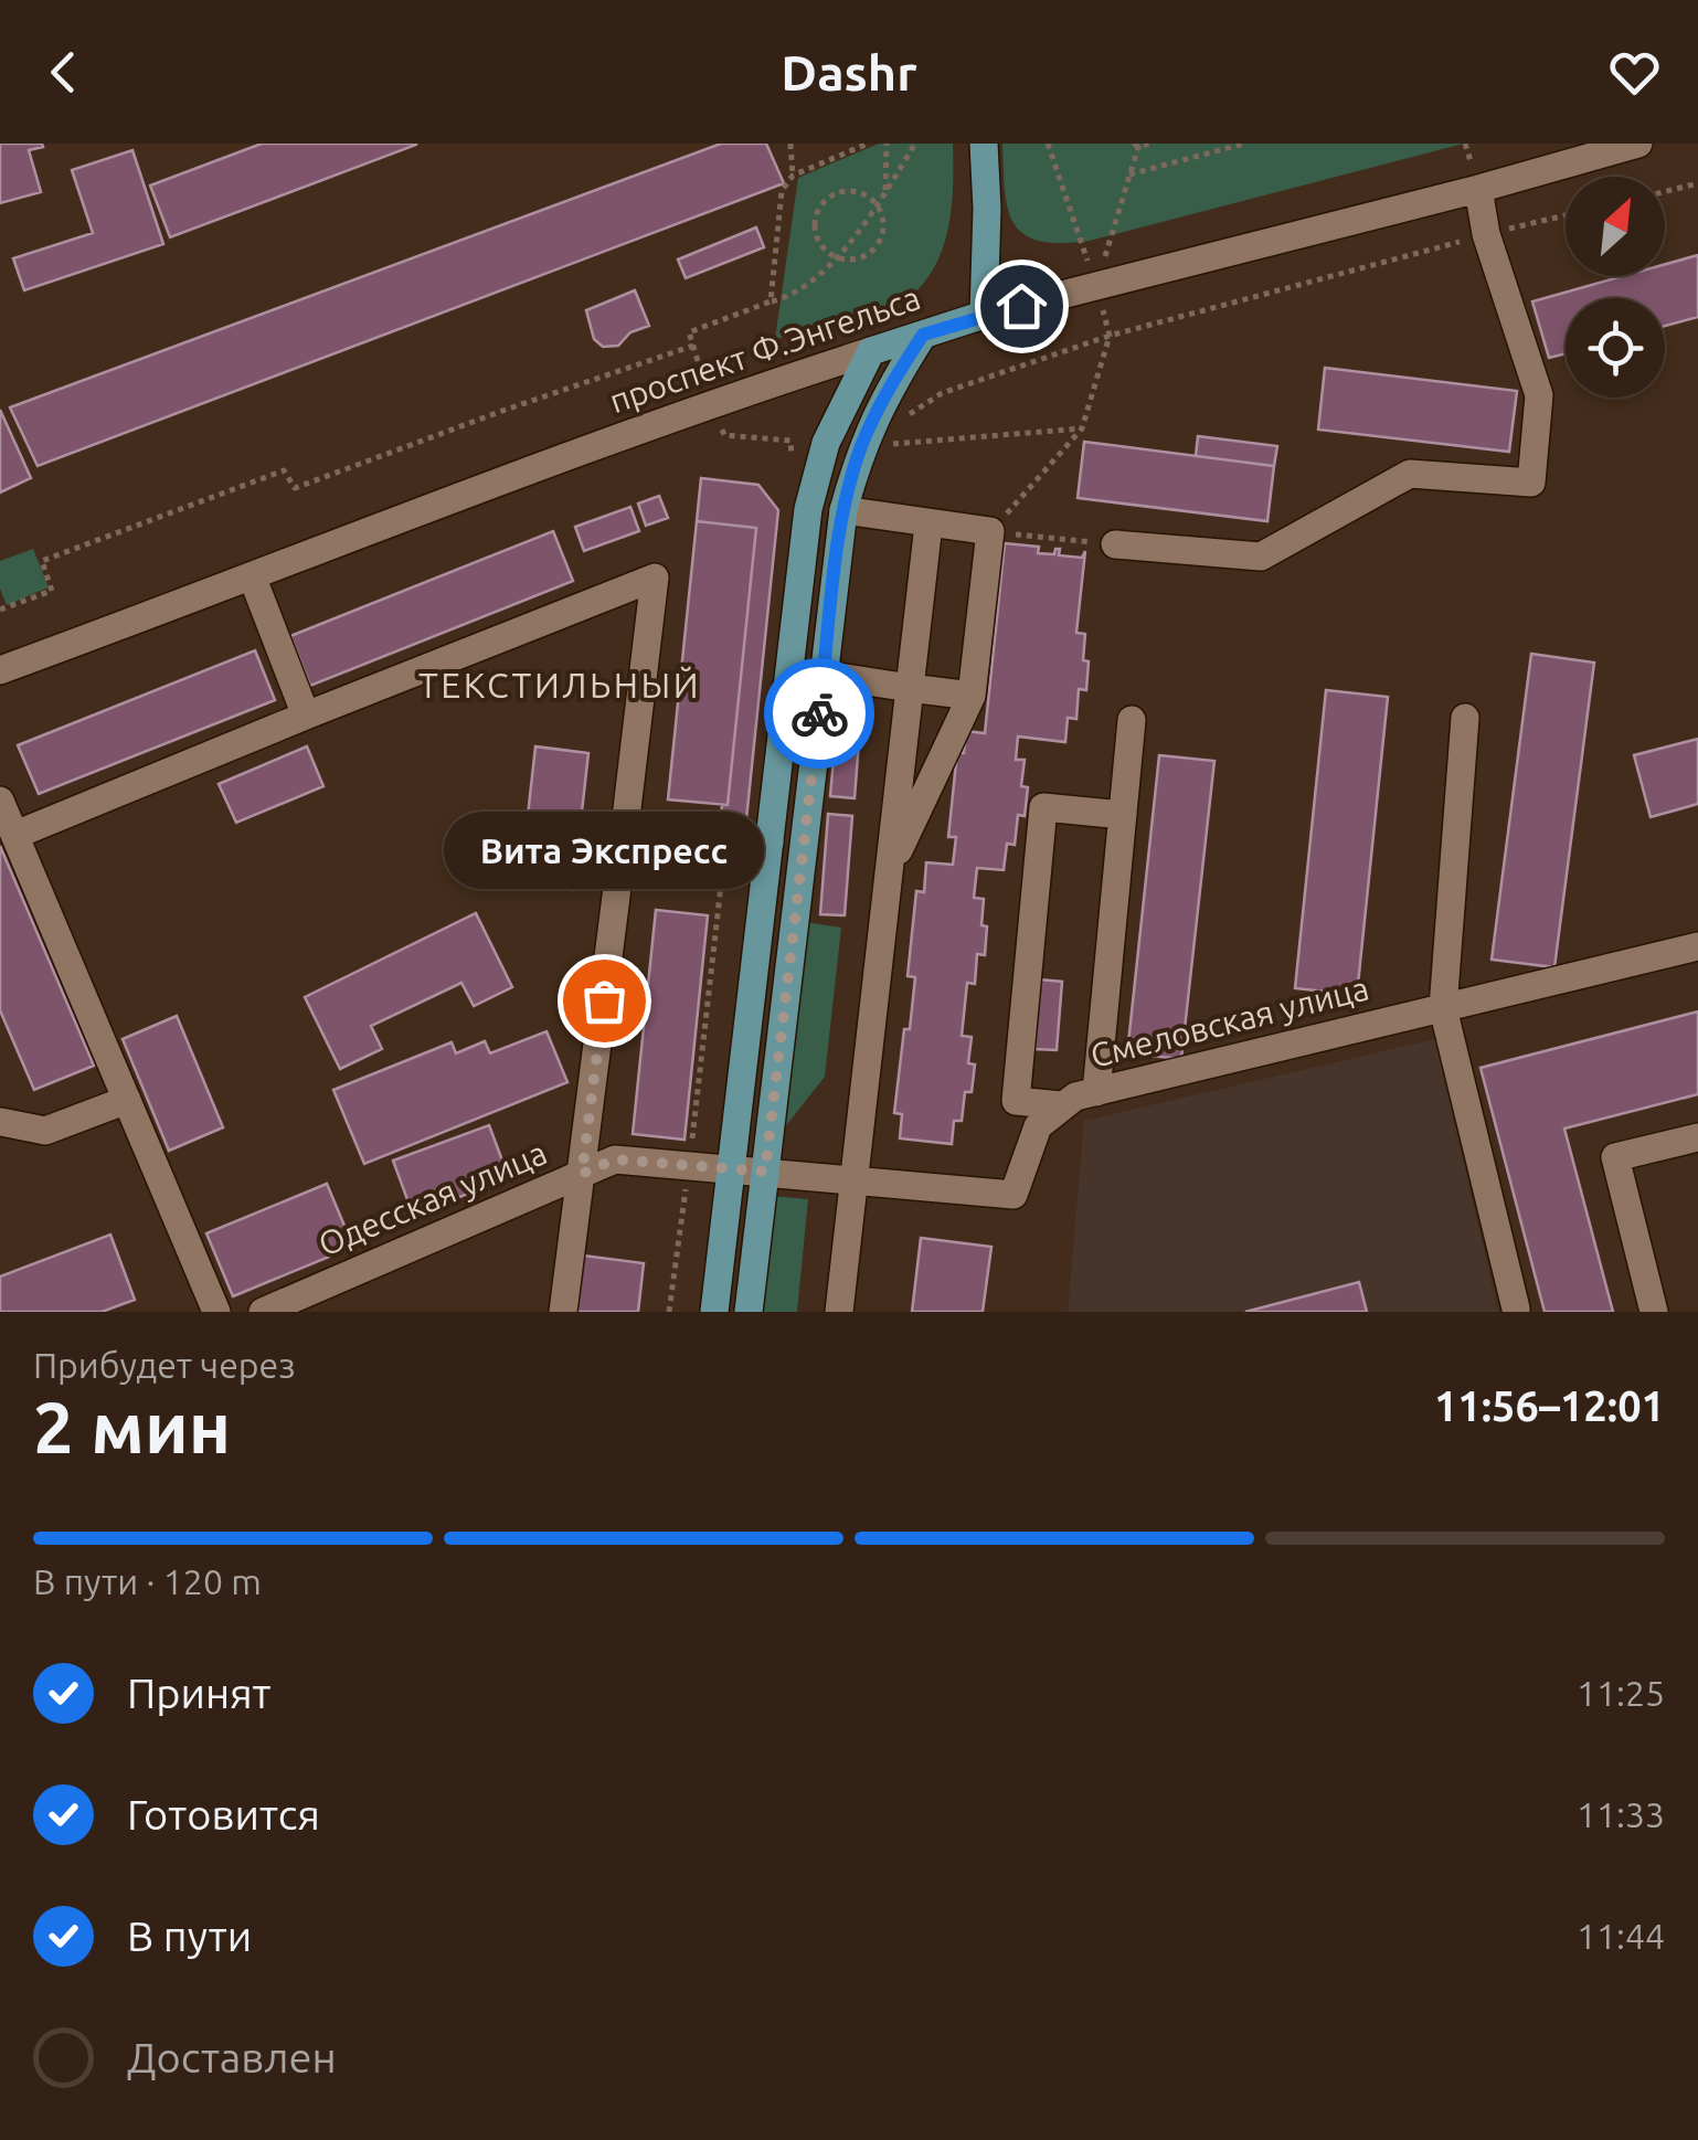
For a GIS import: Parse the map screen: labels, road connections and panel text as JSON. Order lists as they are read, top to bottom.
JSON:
{
  "streets": {
    "main road": ["проспект Ф.Энгельса"],
    "street": ["Смеловская улица", "Одесская улица"]
  },
  "crossings": [
    ["Смеловская улица", "Одесская улица"]
  ],
  "districts": ["ТЕКСТИЛЬНЫЙ"],
  "places": ["Вита Экспресс"],
  "north": "top right",
  "page": {
    "header": "Dashr",
    "bubble": "Вита Экспресс",
    "heading": ["2 мин", "Прибудет через", "11:56–12:01"],
    "bar": "В пути · 120 m",
    "list": [
      ["Принят", "11:25"],
      ["Готовится", "11:33"],
      ["В пути", "11:44"],
      "Доставлен"
    ]
  }
}
